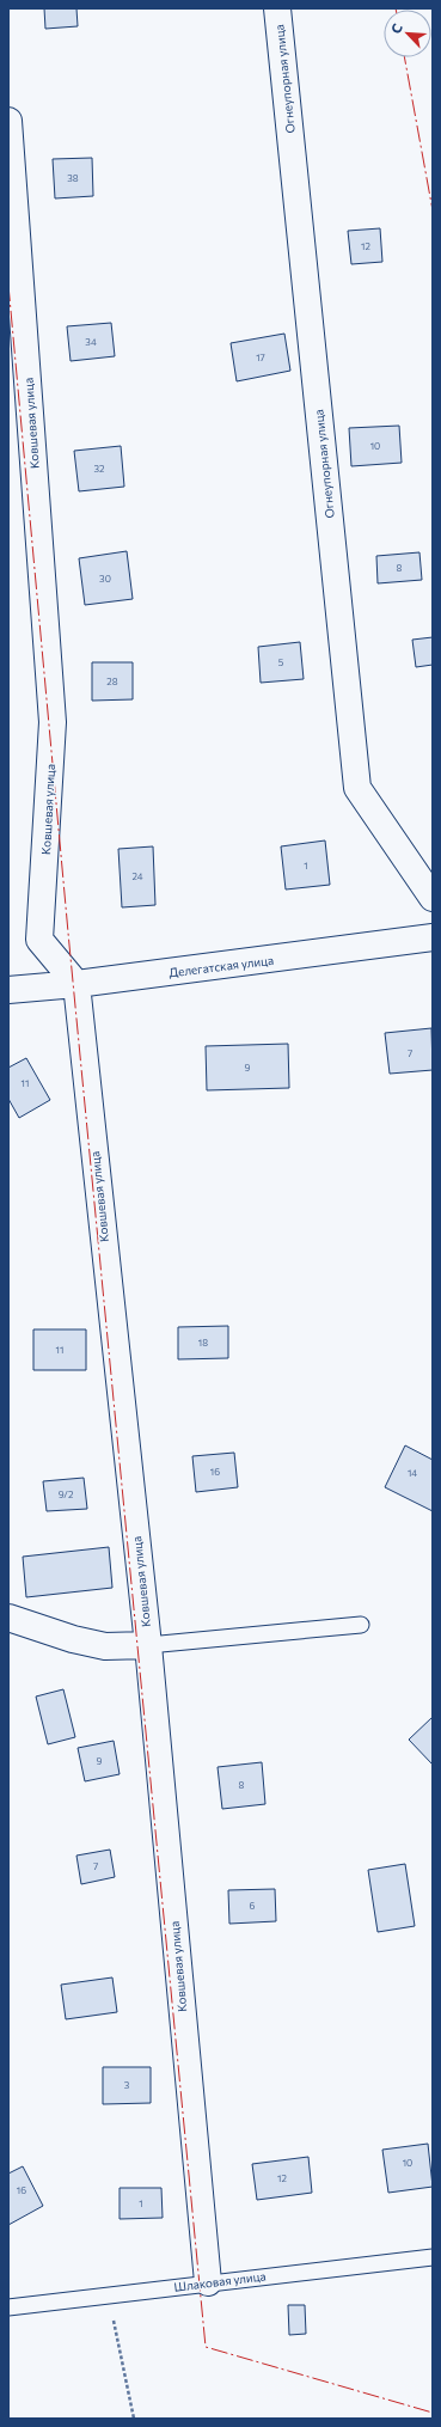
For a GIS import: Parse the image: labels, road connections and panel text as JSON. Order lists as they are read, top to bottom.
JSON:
{
  "streets": {
    "street": ["Огнеупорная улица", "Ковшевая улица", "Делегатская улица"],
    "lane": ["Шлаковая улица"]
  },
  "crossings": [
    ["Ковшевая улица", "Делегатская улица"],
    ["Ковшевая улица", "Шлаковая улица"]
  ],
  "house_numbers": [
    "38",
    "12",
    "34",
    "17",
    "10",
    "32",
    "8",
    "30",
    "5",
    "28",
    "1",
    "24",
    "7",
    "9",
    "11",
    "18",
    "11",
    "16",
    "14",
    "9/2",
    "9",
    "8",
    "7",
    "6",
    "3",
    "10",
    "12",
    "16",
    "1"
  ],
  "north": "top left"
}
